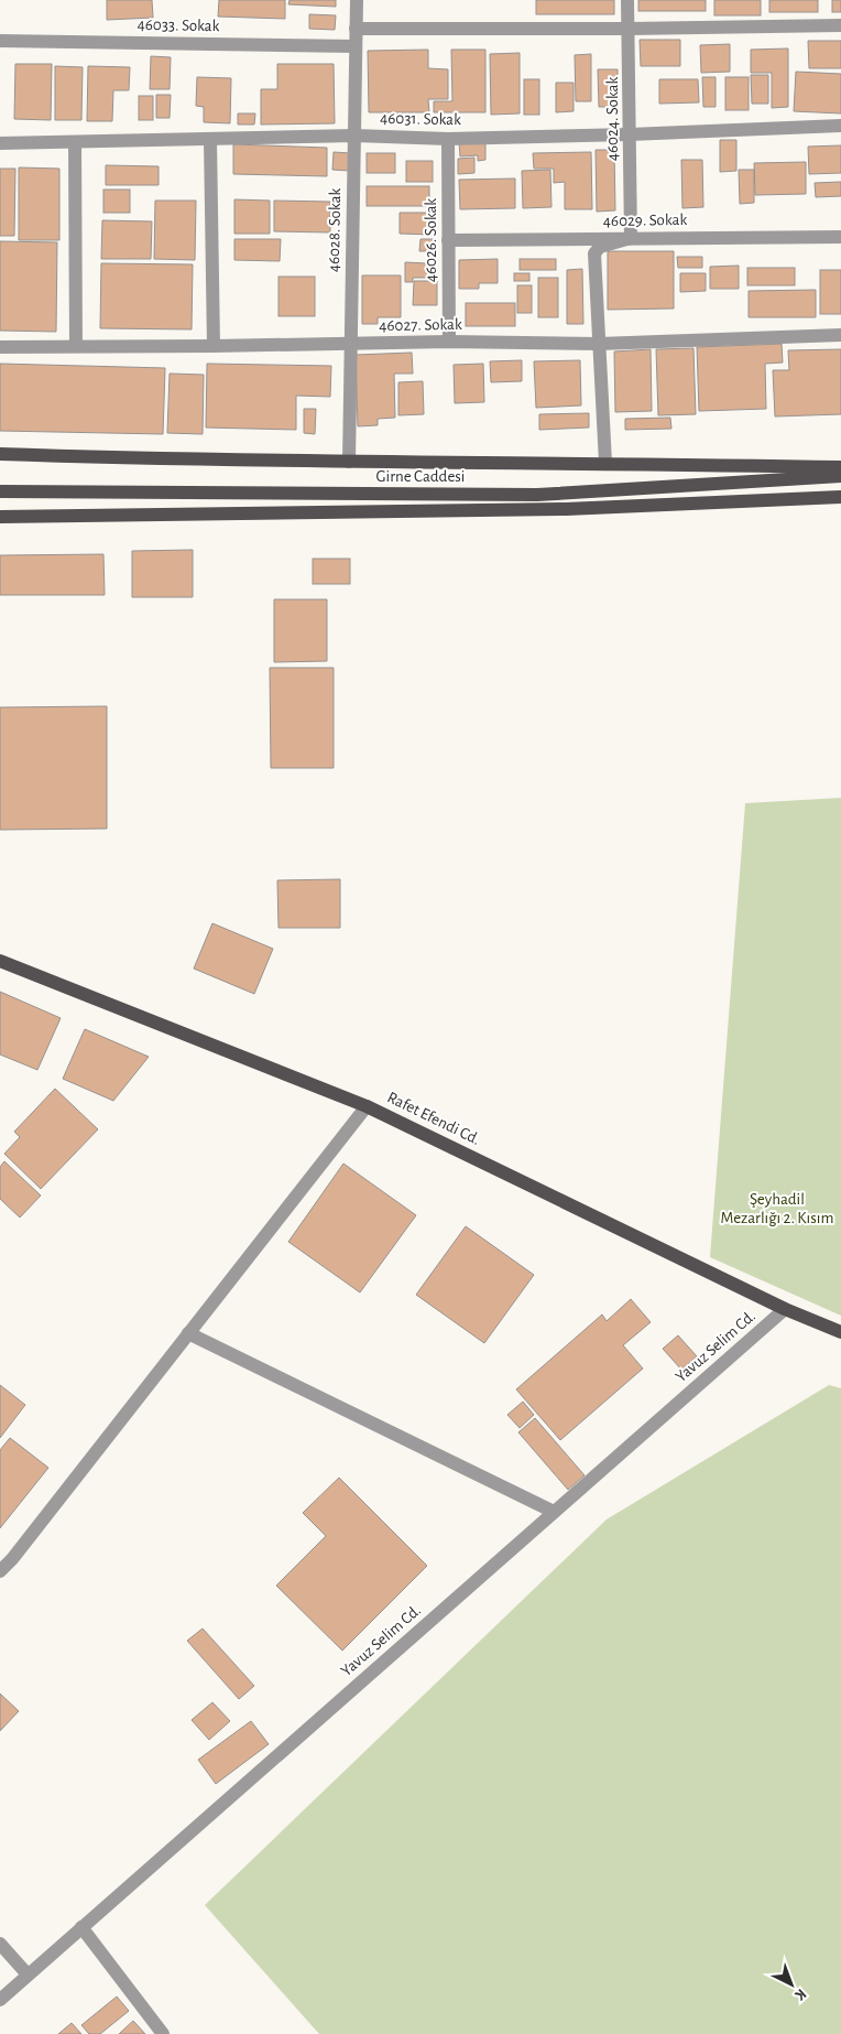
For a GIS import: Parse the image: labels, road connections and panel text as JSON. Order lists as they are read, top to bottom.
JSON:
{
  "streets": {
    "main road": ["Girne Caddesi", "Rafet Efendi Cd."],
    "street": [
      "46033. Sokak",
      "46031. Sokak",
      "46024. Sokak",
      "46029. Sokak",
      "46028. Sokak",
      "46026. Sokak",
      "46027. Sokak",
      "Yavuz Selim Cd."
    ]
  },
  "crossings": [
    ["46033. Sokak", "46028. Sokak"],
    ["46031. Sokak", "46024. Sokak"],
    ["46031. Sokak", "46028. Sokak"],
    ["46031. Sokak", "46026. Sokak"],
    ["46024. Sokak", "46029. Sokak"],
    ["46029. Sokak", "46026. Sokak"],
    ["46028. Sokak", "46027. Sokak"],
    ["46028. Sokak", "Girne Caddesi"],
    ["46026. Sokak", "46027. Sokak"],
    ["Rafet Efendi Cd.", "Yavuz Selim Cd."]
  ],
  "parks": ["Şeyhadil Mezarlığı 2. Kısım"],
  "north": "bottom right"
}
